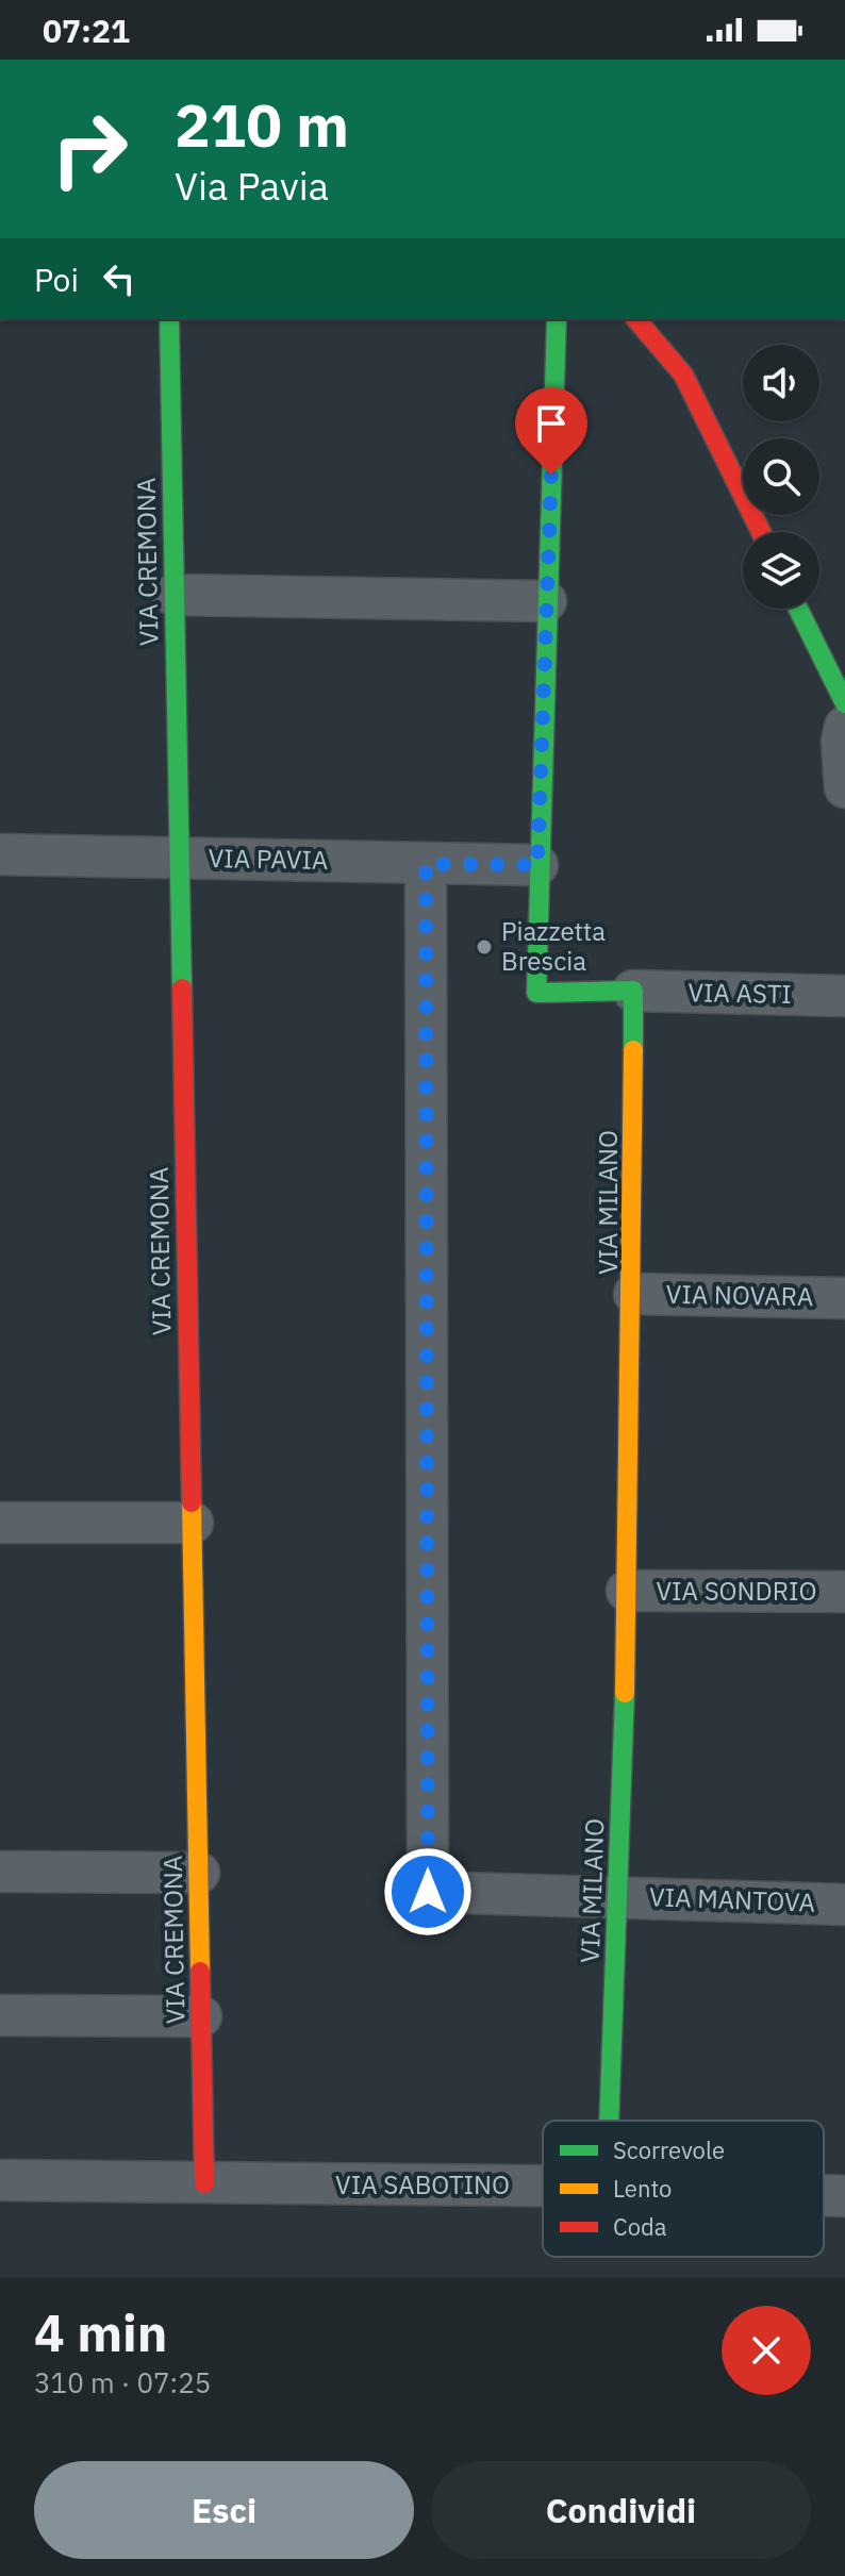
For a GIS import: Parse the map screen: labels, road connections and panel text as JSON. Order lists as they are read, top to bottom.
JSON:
{
  "streets": {
    "street": [
      "VIA CREMONA",
      "VIA PAVIA",
      "VIA ASTI",
      "VIA MILANO",
      "VIA NOVARA",
      "VIA SONDRIO",
      "VIA MANTOVA",
      "VIA SABOTINO"
    ]
  },
  "crossings": [
    ["VIA CREMONA", "VIA PAVIA"],
    ["VIA CREMONA", "VIA SABOTINO"],
    ["VIA PAVIA", "VIA MANTOVA"],
    ["VIA ASTI", "VIA MILANO"],
    ["VIA MILANO", "VIA NOVARA"],
    ["VIA MILANO", "VIA SONDRIO"],
    ["VIA MILANO", "VIA MANTOVA"]
  ],
  "places": ["Piazzetta Brescia"],
  "legend": ["Scorrevole", "Lento", "Coda"],
  "page": {
    "status": "07:21",
    "turn": ["210 m", "Via Pavia"],
    "then": "Poi",
    "heading": ["4 min", "310 m · 07:25"],
    "buttons": ["Esci", "Condividi"]
  }
}
